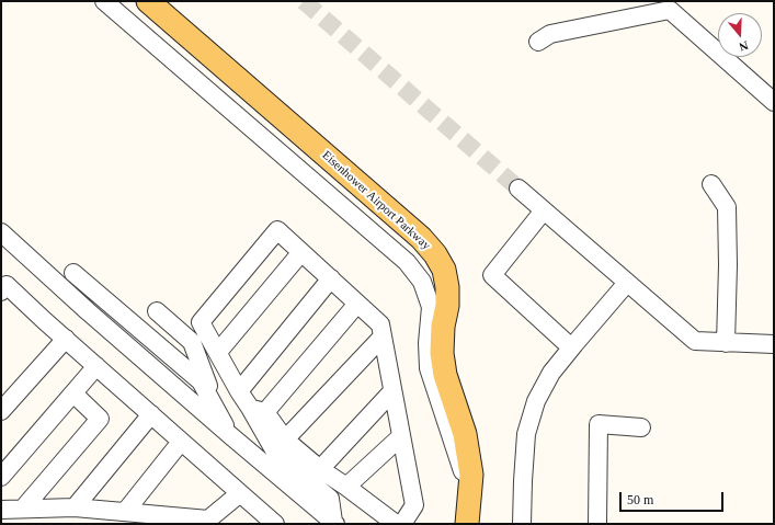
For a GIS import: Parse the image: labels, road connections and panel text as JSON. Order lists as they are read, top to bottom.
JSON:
{
  "streets": {
    "main road": ["Eisenhower Airport Parkway"]
  },
  "scale_bar": "50 m",
  "north": "bottom"
}
